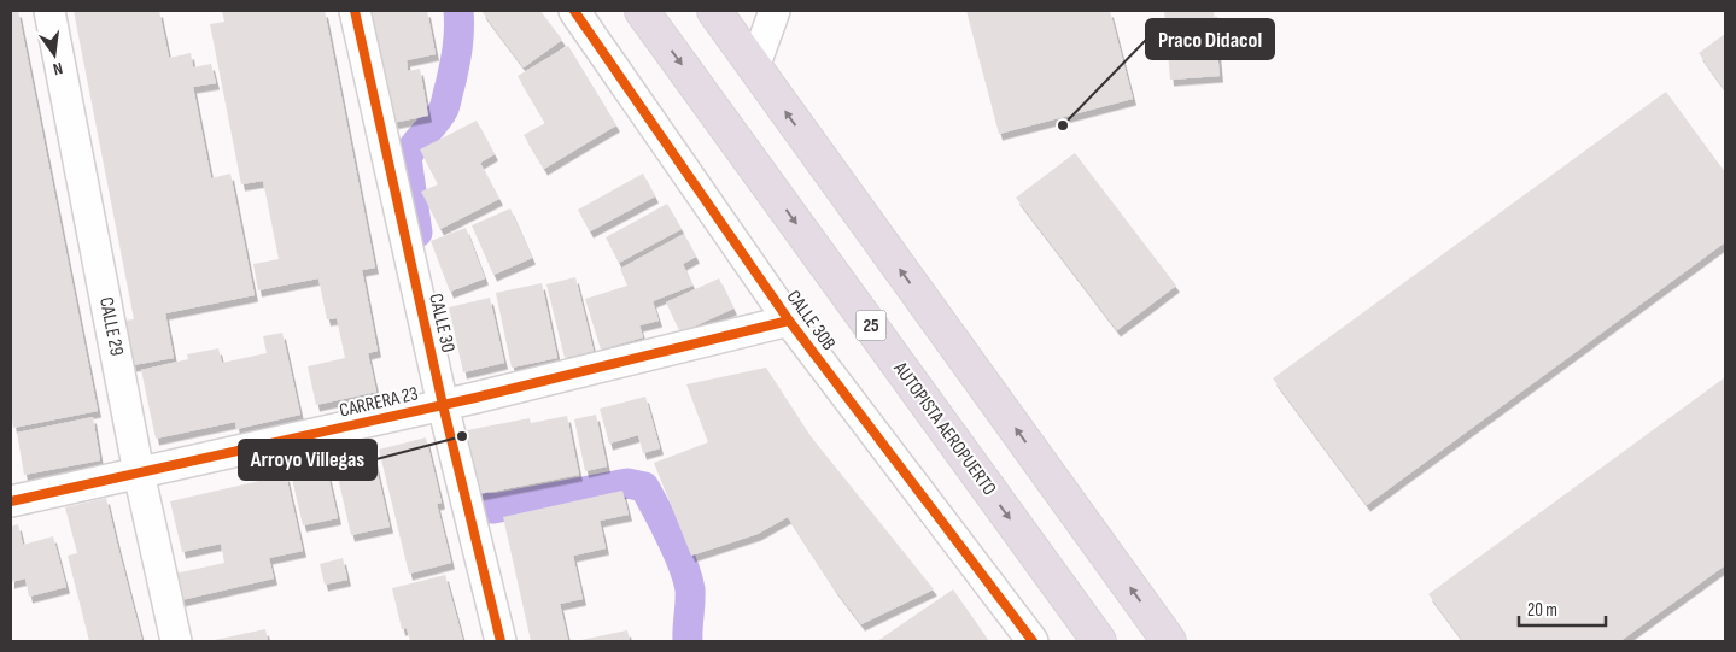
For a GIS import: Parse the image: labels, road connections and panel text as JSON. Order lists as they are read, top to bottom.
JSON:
{
  "streets": {
    "highway": ["25", "AUTOPISTA AEROPUERTO"],
    "street": [
      "CALLE 30B",
      "CALLE 30",
      "CALLE 29",
      "CARRERA 23"
    ]
  },
  "crossings": [
    ["CALLE 30B", "CARRERA 23"],
    ["CALLE 30", "CARRERA 23"],
    ["CALLE 29", "CARRERA 23"]
  ],
  "places": ["Praco Didacol", "Arroyo Villegas"],
  "scale_bar": "20 m",
  "north": "bottom"
}
